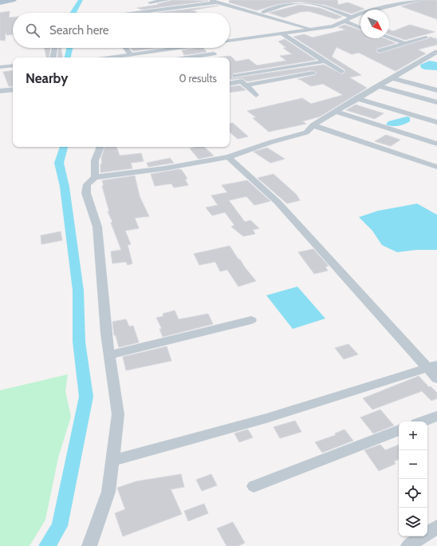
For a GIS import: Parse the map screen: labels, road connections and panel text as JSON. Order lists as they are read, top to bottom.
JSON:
{
  "north": "bottom right",
  "page": {
    "search": "Search here",
    "heading": ["Nearby", "0 results"],
    "map_buttons": ["+", "−"]
  }
}
